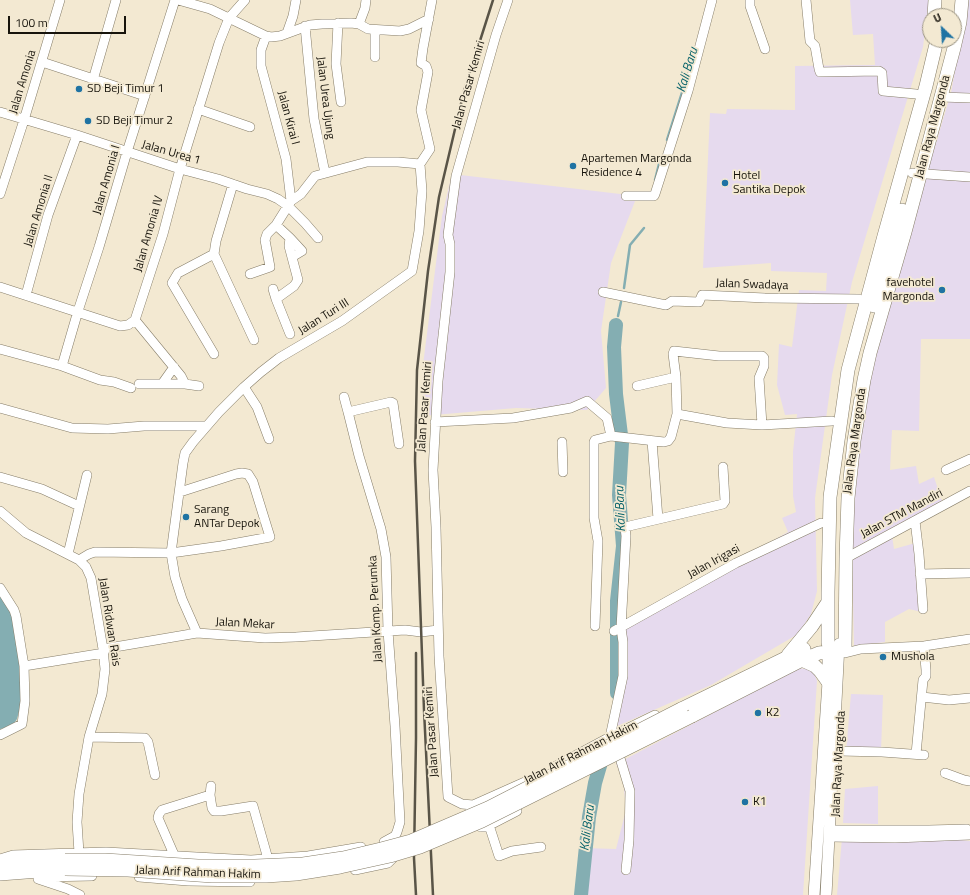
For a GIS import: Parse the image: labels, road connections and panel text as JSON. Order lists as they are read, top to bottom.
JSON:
{
  "streets": {
    "highway": ["Jalan Raya Margonda", "Jalan Arif Rahman Hakim"],
    "street": [
      "Jalan Amonia",
      "Jalan Pasar Kemiri",
      "Jalan Urea Ujung",
      "Jalan Kirai I",
      "Jalan Urea 1",
      "Jalan Amonia I",
      "Jalan Amonia II",
      "Jalan Amonia IV",
      "Jalan Swadaya",
      "Jalan Turi III",
      "Jalan STM Mandiri",
      "Jalan Irigasi",
      "Jalan Komp. Perumka",
      "Jalan Ridwan Rais",
      "Jalan Mekar"
    ]
  },
  "crossings": [
    ["Jalan Amonia", "Jalan Urea 1"],
    ["Jalan Pasar Kemiri", "Jalan Mekar"],
    ["Jalan Pasar Kemiri", "Jalan Arif Rahman Hakim"],
    ["Jalan Kirai I", "Jalan Urea 1"],
    ["Jalan Raya Margonda", "Jalan Swadaya"],
    ["Jalan Raya Margonda", "Jalan STM Mandiri"],
    ["Jalan Raya Margonda", "Jalan Irigasi"],
    ["Jalan Raya Margonda", "Jalan Arif Rahman Hakim"],
    ["Jalan Urea 1", "Jalan Amonia I"],
    ["Jalan Urea 1", "Jalan Amonia II"],
    ["Jalan Urea 1", "Jalan Amonia IV"],
    ["Jalan Turi III", "Jalan Mekar"],
    ["Jalan Komp. Perumka", "Jalan Mekar"],
    ["Jalan Komp. Perumka", "Jalan Arif Rahman Hakim"],
    ["Jalan Ridwan Rais", "Jalan Mekar"],
    ["Jalan Ridwan Rais", "Jalan Arif Rahman Hakim"]
  ],
  "water": ["Kali Baru"],
  "places": [
    "SD Beji Timur 1",
    "SD Beji Timur 2",
    "Apartemen Margonda Residence 4",
    "Hotel Santika Depok",
    "favehotel Margonda",
    "Sarang ANTar Depok",
    "Mushola",
    "K2",
    "K1"
  ],
  "scale_bar": "100 m",
  "north": "top left"
}
